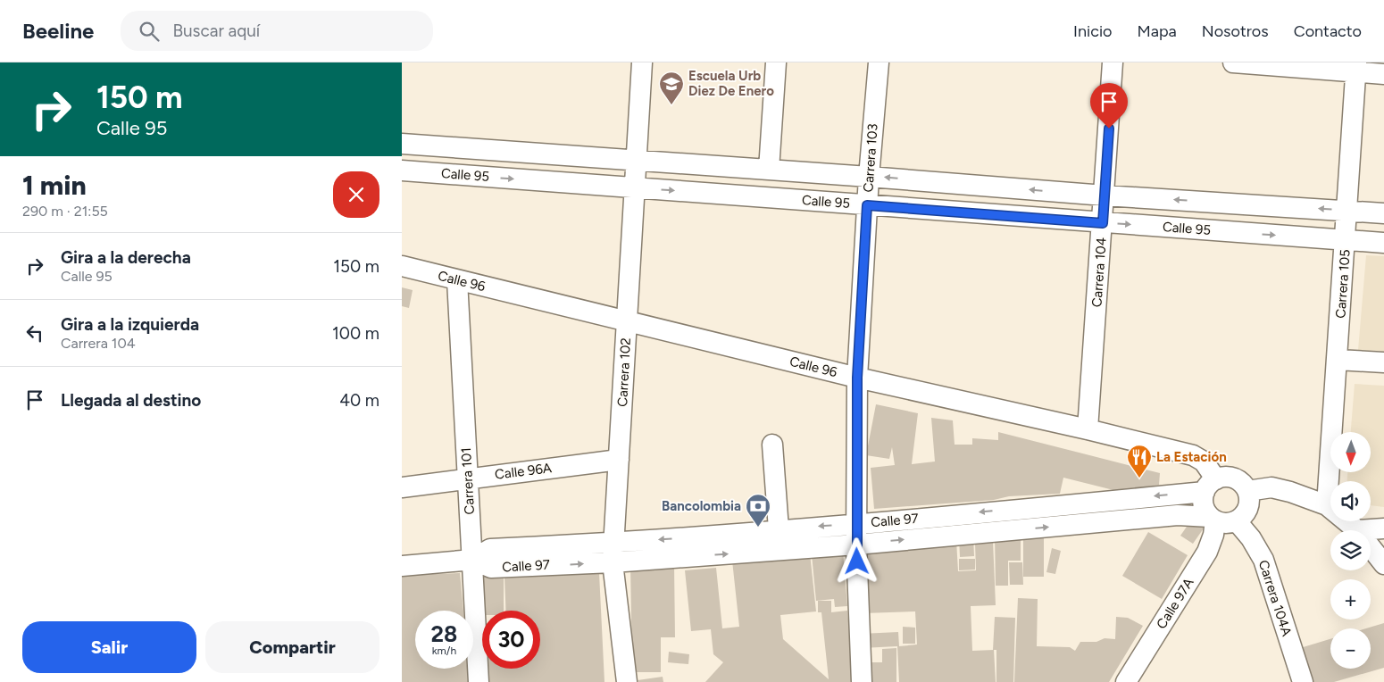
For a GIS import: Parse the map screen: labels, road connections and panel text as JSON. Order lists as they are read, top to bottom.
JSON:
{
  "streets": {
    "street": [
      "Carrera 103",
      "Calle 95",
      "Carrera 104",
      "Calle 96",
      "Carrera 105",
      "Carrera 102",
      "Calle 96A",
      "Carrera 101",
      "Calle 97",
      "Carrera 104A",
      "Calle 97A"
    ]
  },
  "crossings": [
    ["Carrera 103", "Calle 95"],
    ["Carrera 103", "Calle 96"],
    ["Carrera 103", "Calle 97"],
    ["Calle 95", "Carrera 104"],
    ["Calle 95", "Carrera 105"],
    ["Calle 95", "Carrera 102"],
    ["Carrera 104", "Calle 96"],
    ["Calle 96", "Carrera 102"],
    ["Calle 96", "Carrera 101"],
    ["Calle 96", "Calle 97"],
    ["Calle 96", "Carrera 104A"],
    ["Calle 96", "Calle 97A"],
    ["Carrera 102", "Calle 96A"],
    ["Carrera 102", "Calle 97"],
    ["Calle 96A", "Carrera 101"],
    ["Carrera 101", "Calle 97"],
    ["Calle 97", "Carrera 104A"],
    ["Calle 97", "Calle 97A"],
    ["Carrera 104A", "Calle 97A"]
  ],
  "places": {
    "school or university": ["Escuela Urb Diez De Enero"],
    "restaurant": ["La Estación"],
    "bank": ["Bancolombia"]
  },
  "north": "bottom",
  "page": {
    "header": "Beeline",
    "search": "Buscar aquí",
    "nav": [
      "Inicio",
      "Mapa",
      "Nosotros",
      "Contacto"
    ],
    "turn": ["150 m", "Calle 95"],
    "heading": ["1 min", "290 m · 21:55"],
    "list": [
      {
        "name": "Gira a la derecha",
        "note": "Calle 95",
        "value": "150 m"
      },
      {
        "name": "Gira a la izquierda",
        "note": "Carrera 104",
        "value": "100 m"
      },
      {
        "name": "Llegada al destino",
        "value": "40 m"
      }
    ],
    "map_buttons": ["+", "−"],
    "speed": "28 km/h",
    "limit": "30",
    "buttons": ["Salir", "Compartir"]
  }
}
